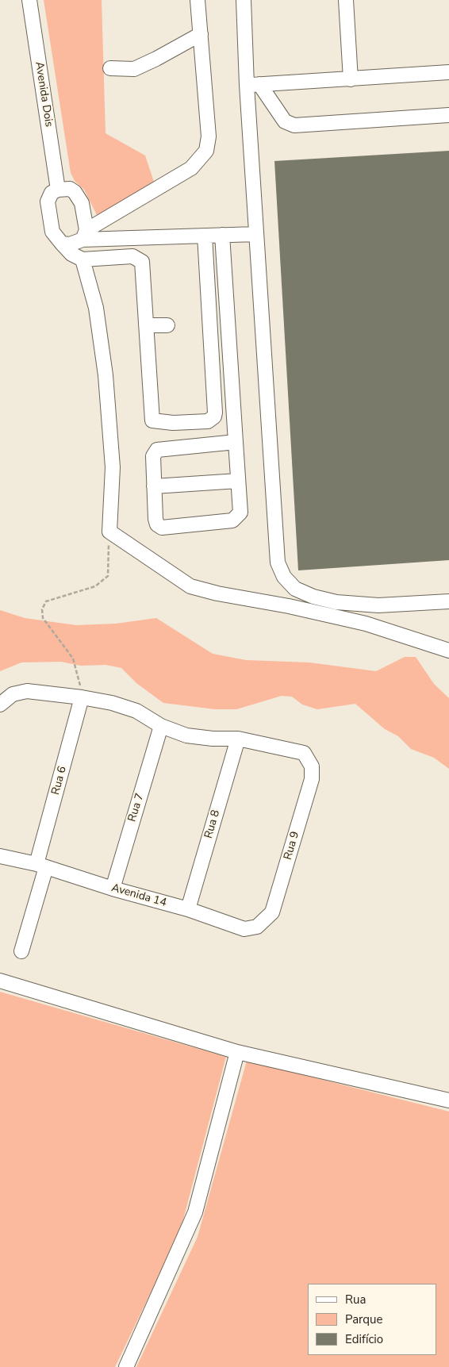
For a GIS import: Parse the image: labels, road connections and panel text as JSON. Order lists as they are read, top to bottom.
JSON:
{
  "streets": {
    "street": [
      "Avenida Dois",
      "Rua 6",
      "Rua 7",
      "Rua 8",
      "Rua 9",
      "Avenida 14"
    ]
  },
  "crossings": [
    ["Rua 6", "Avenida 14"],
    ["Rua 7", "Avenida 14"],
    ["Rua 8", "Rua 9"],
    ["Rua 8", "Avenida 14"],
    ["Rua 9", "Avenida 14"]
  ],
  "legend": ["Rua", "Parque", "Edifício"]
}
